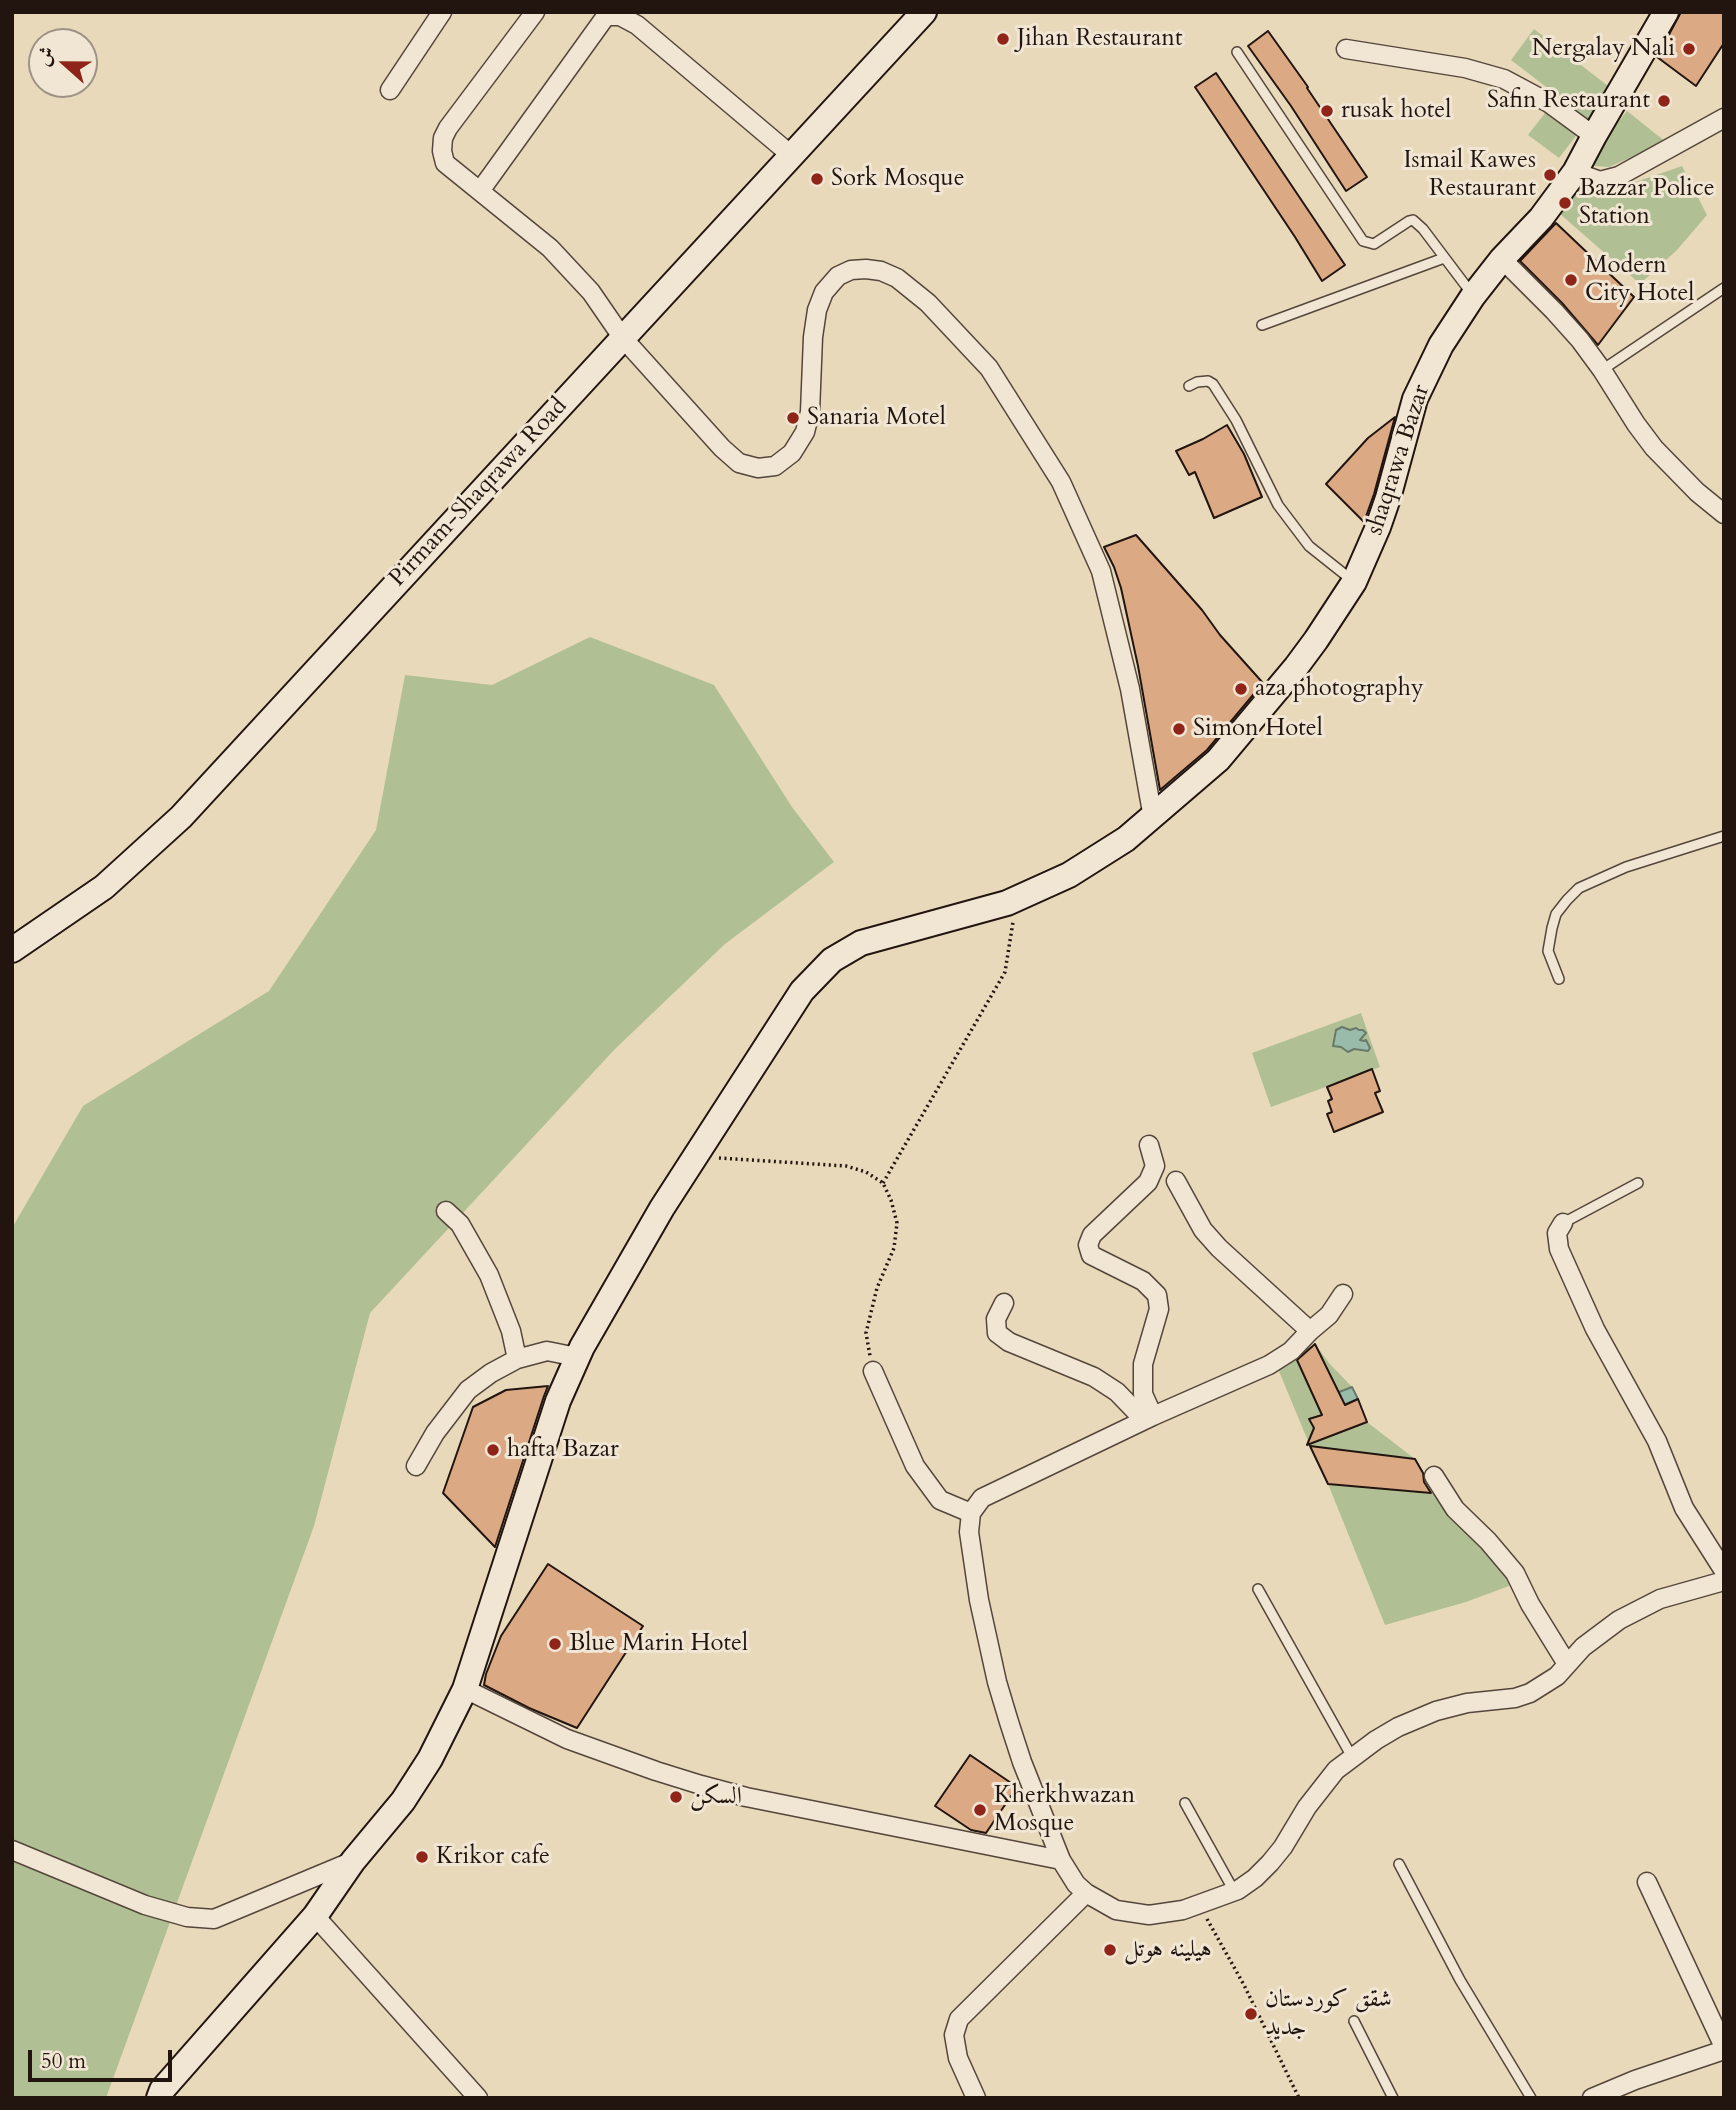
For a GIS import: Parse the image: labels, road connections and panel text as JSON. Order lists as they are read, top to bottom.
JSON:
{
  "streets": {
    "street": ["shaqrawa Bazar", "Pirmam-Shaqrawa Road"]
  },
  "places": [
    "Jihan Restaurant",
    "Nergalay Nali",
    "Safin Restaurant",
    "rusak hotel",
    "Ismail Kawes Restaurant",
    "Sork Mosque",
    "Bazzar Police Station",
    "Modern City Hotel",
    "Sanaria Motel",
    "aza photography",
    "Simon Hotel",
    "hafta Bazar",
    "Blue Marin Hotel",
    "السكن",
    "Kherkhwazan Mosque",
    "Krikor cafe",
    "هيلينه هوتل",
    "شقق كوردستان جديد"
  ],
  "scale_bar": "50 m",
  "north": "left"
}
